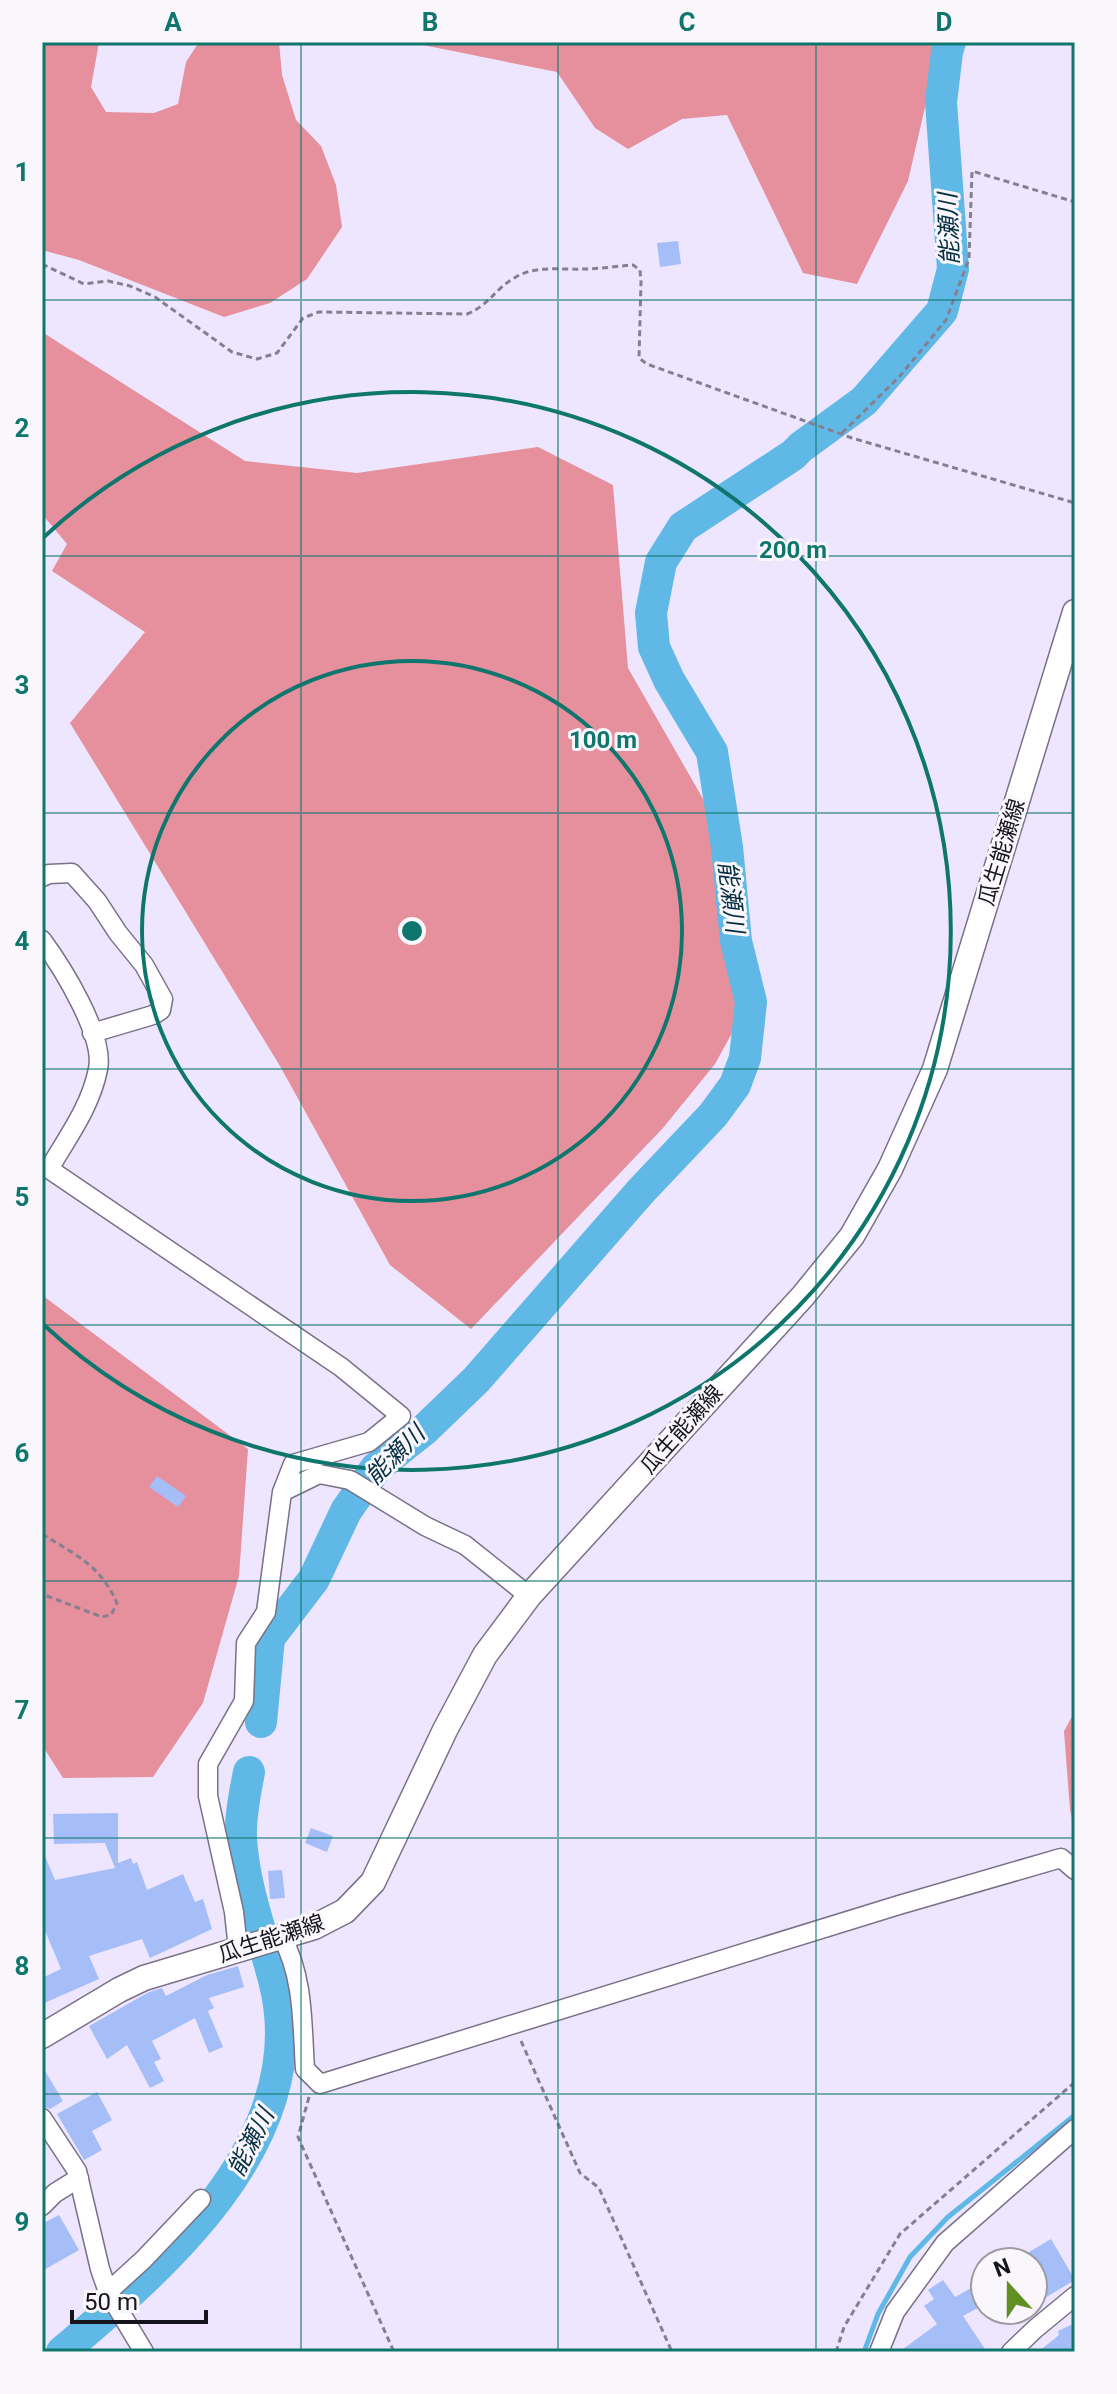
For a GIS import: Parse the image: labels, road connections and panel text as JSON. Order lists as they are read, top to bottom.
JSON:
{
  "streets": {
    "main road": ["瓜生能瀬線"]
  },
  "water": ["能瀬川"],
  "scale_bar": "50 m",
  "north": "top",
  "grid": {
    "columns": [
      "A",
      "B",
      "C",
      "D"
    ],
    "rows": [
      "1",
      "2",
      "3",
      "4",
      "5",
      "6",
      "7",
      "8",
      "9"
    ]
  },
  "rings": ["200 m", "100 m"]
}
